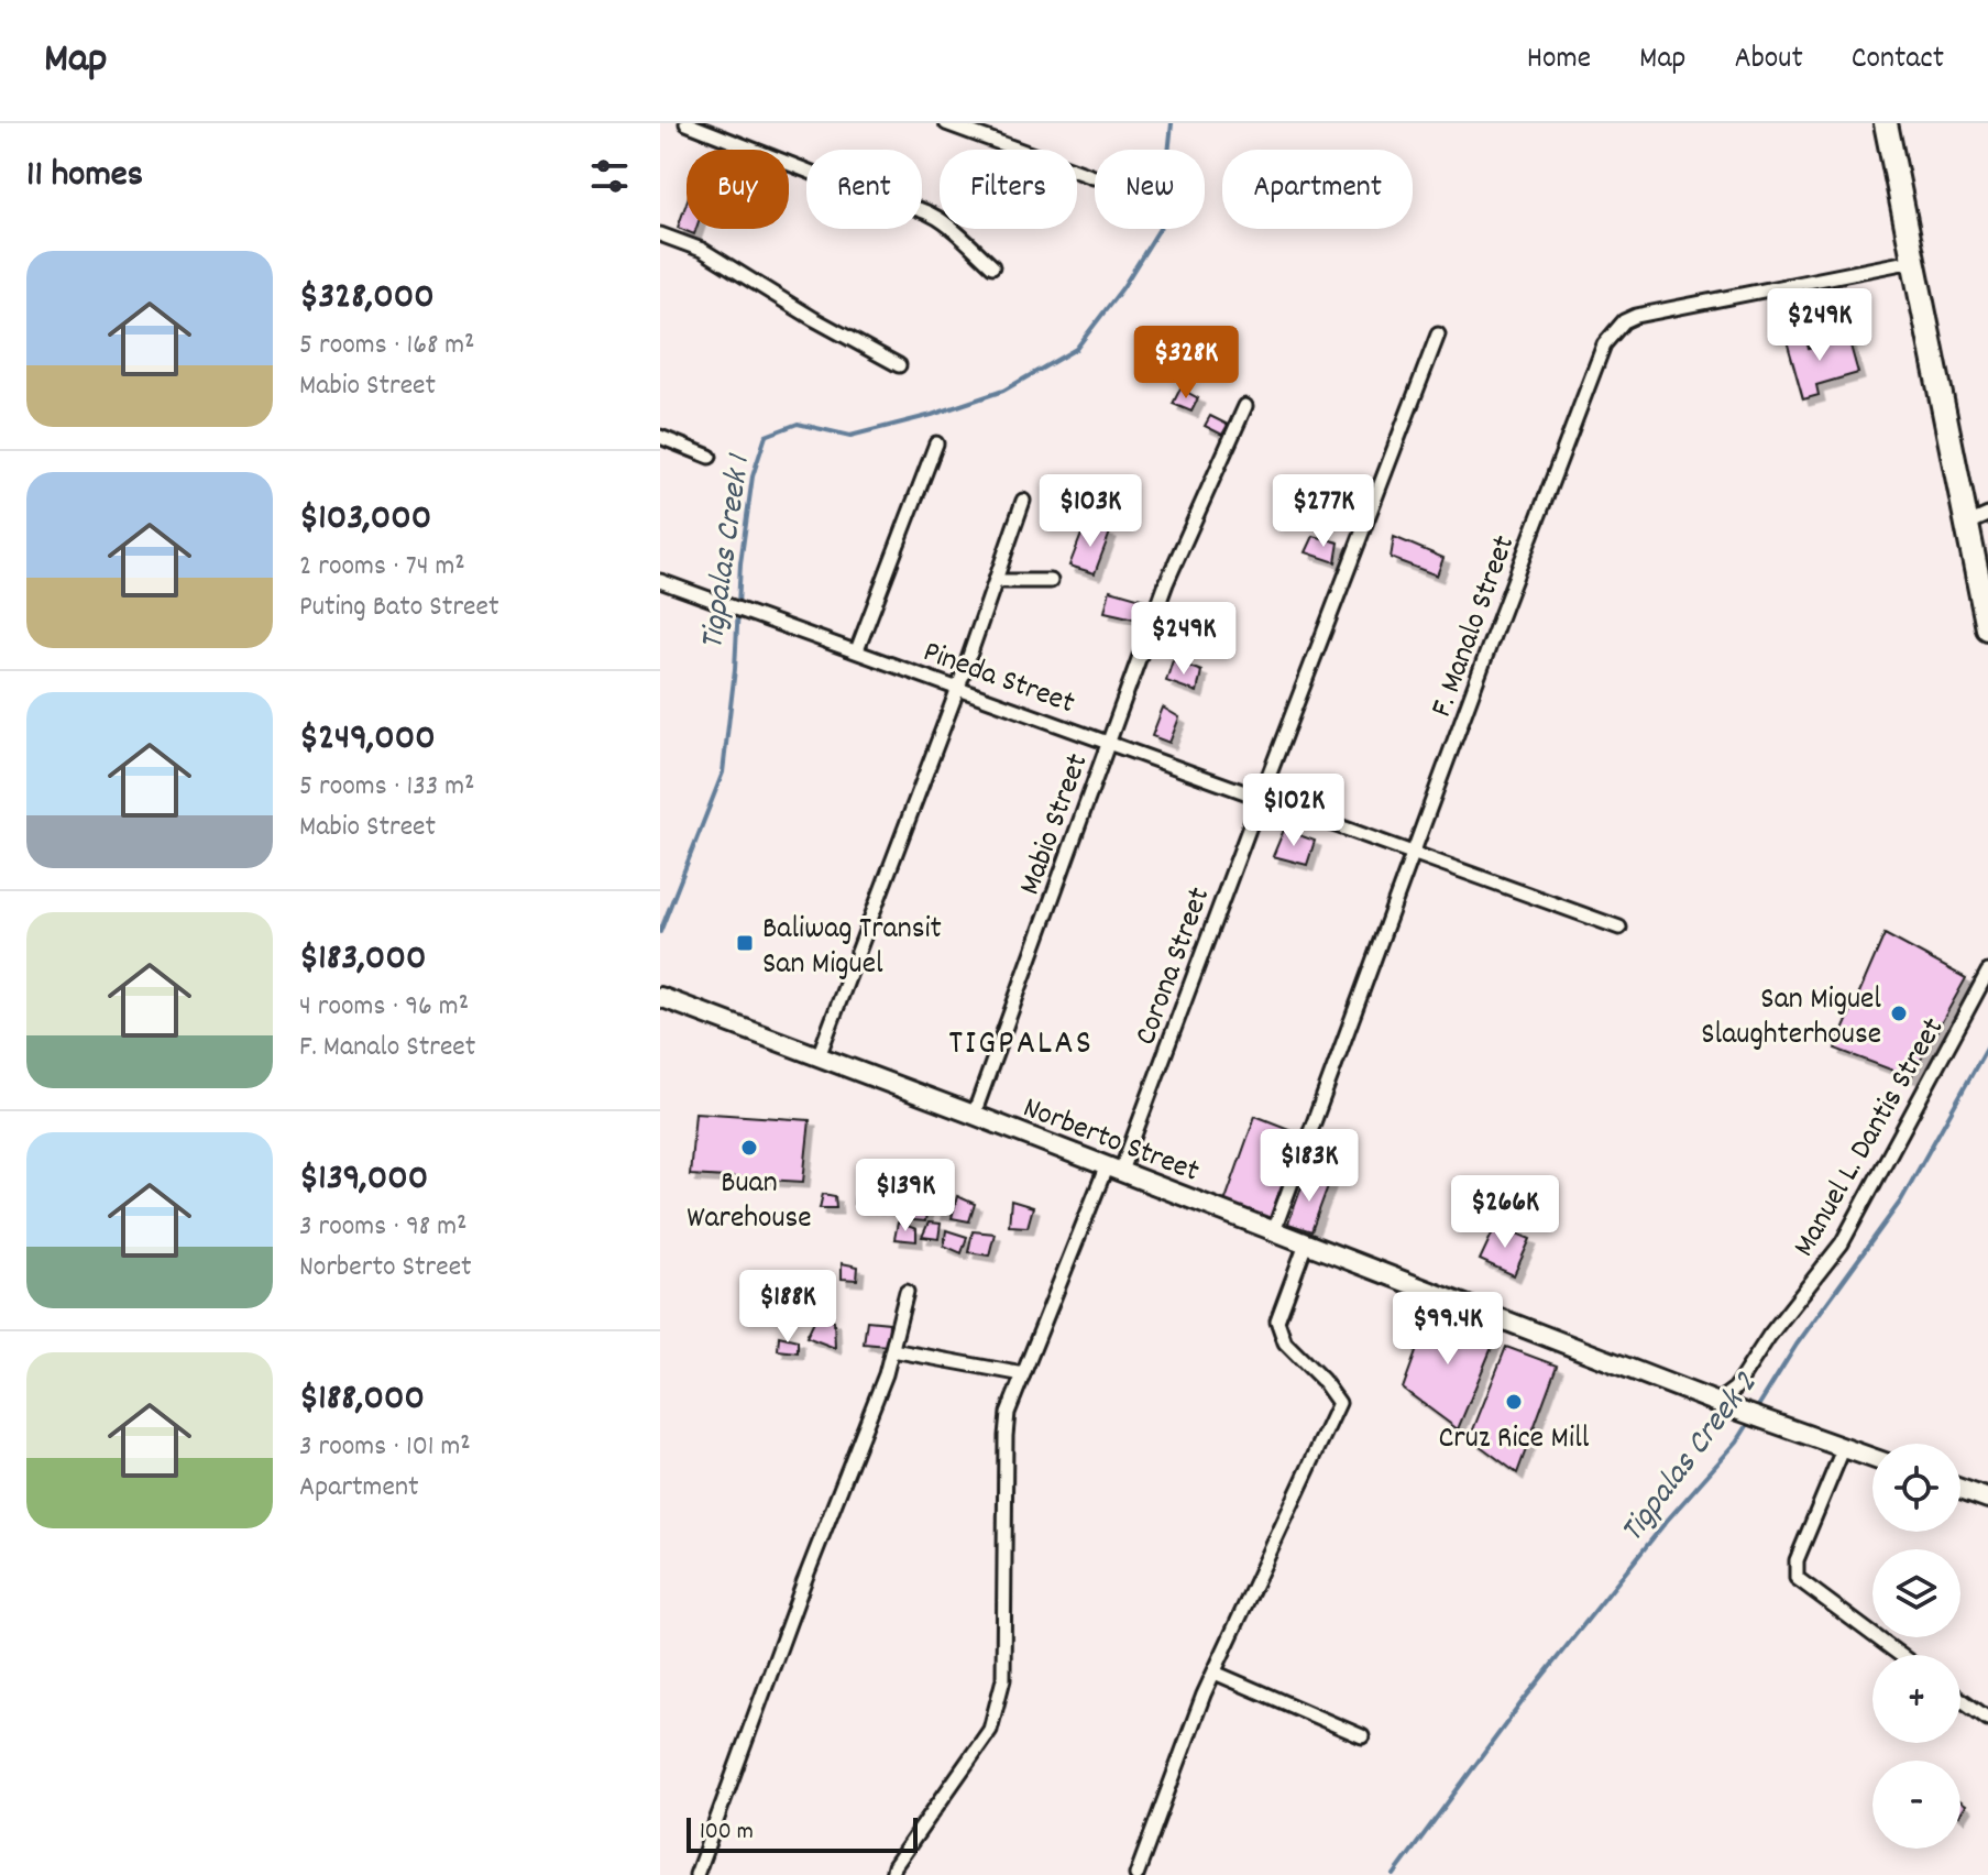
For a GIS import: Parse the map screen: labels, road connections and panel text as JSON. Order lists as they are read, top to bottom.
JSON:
{
  "streets": {
    "main road": ["Norberto Street"],
    "street": [
      "F. Manalo Street",
      "Pineda Street",
      "Mabio Street",
      "Corona Street",
      "Manuel L. Dantis Street"
    ]
  },
  "crossings": [
    ["F. Manalo Street", "Pineda Street"],
    ["F. Manalo Street", "Norberto Street"],
    ["Pineda Street", "Mabio Street"],
    ["Pineda Street", "Corona Street"],
    ["Mabio Street", "Norberto Street"],
    ["Corona Street", "Norberto Street"],
    ["Manuel L. Dantis Street", "Norberto Street"]
  ],
  "districts": ["TIGPALAS"],
  "water": ["Tigpalas Creek 1", "Tigpalas Creek 2"],
  "places": {
    "transit": ["Baliwag Transit San Miguel"],
    "other": ["San Miguel Slaughterhouse", "Buan Warehouse", "Cruz Rice Mill"]
  },
  "scale_bar": "100 m",
  "page": {
    "header": "Map",
    "nav": [
      "Home",
      "Map",
      "About",
      "Contact"
    ],
    "heading": "11 homes",
    "chip": [
      "Buy",
      "Rent",
      "Filters",
      "New",
      "Apartment"
    ],
    "list": [
      {
        "name": "$328,000",
        "note": "5 rooms · 168 m² · Mabio Street"
      },
      {
        "name": "$103,000",
        "note": "2 rooms · 74 m² · Puting Bato Street"
      },
      {
        "name": "$249,000",
        "note": "5 rooms · 133 m² · Mabio Street"
      },
      {
        "name": "$183,000",
        "note": "4 rooms · 96 m² · F. Manalo Street"
      },
      {
        "name": "$139,000",
        "note": "3 rooms · 98 m² · Norberto Street"
      },
      {
        "name": "$188,000",
        "note": "3 rooms · 101 m² · Apartment"
      }
    ],
    "price": [
      "$249K",
      "$328K",
      "$103K",
      "$277K",
      "$249K",
      "$102K",
      "$183K",
      "$139K",
      "$266K",
      "$188K",
      "$99.4K"
    ],
    "map_buttons": ["+", "−"],
    "scale": "100 m"
  }
}
